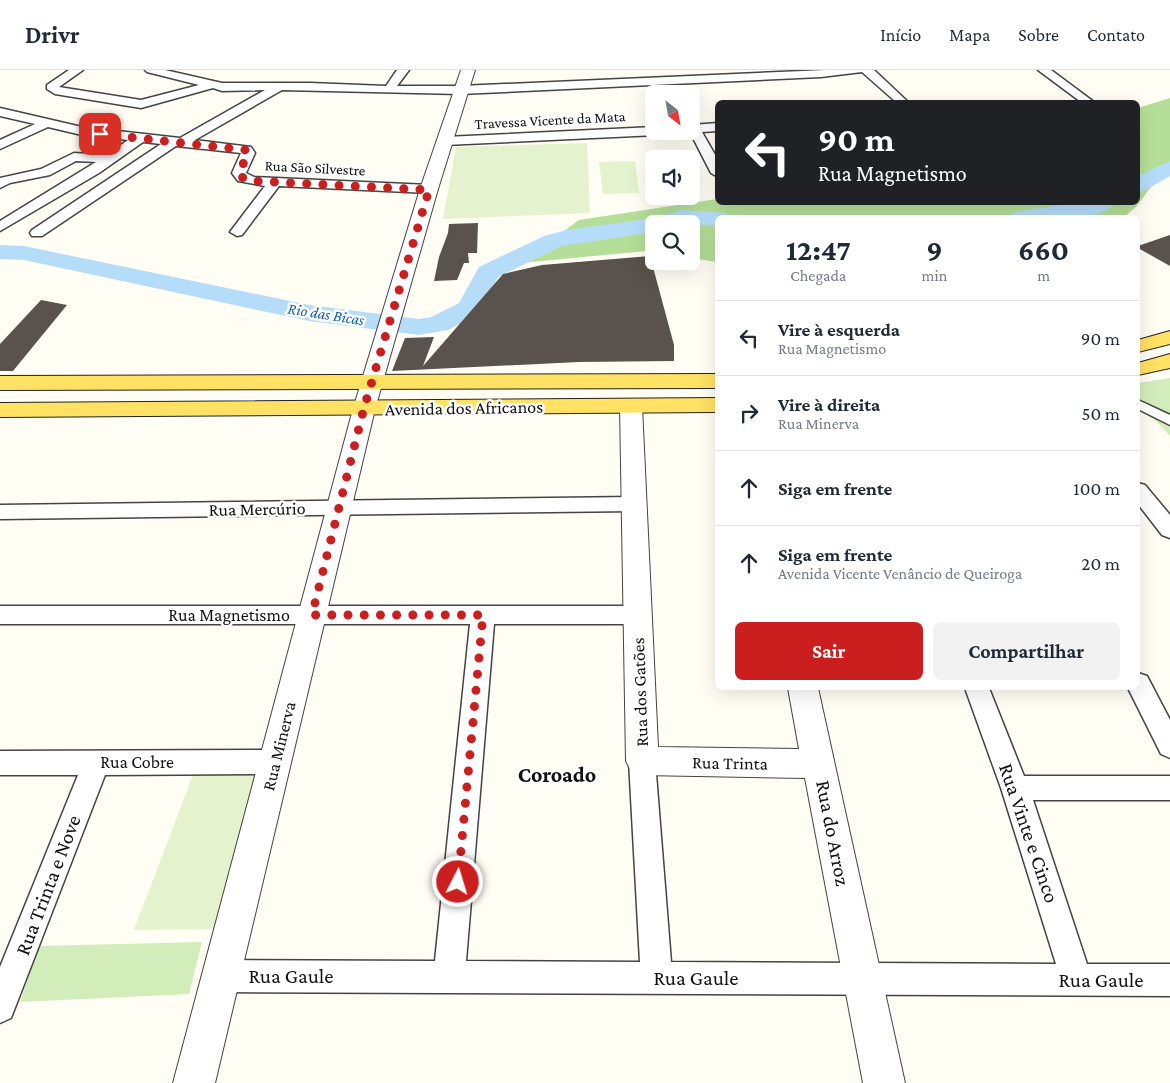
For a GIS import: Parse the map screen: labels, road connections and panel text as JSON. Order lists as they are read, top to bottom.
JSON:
{
  "streets": {
    "main road": ["Avenida dos Africanos"],
    "street": [
      "Travessa Vicente da Mata",
      "Rua São Silvestre",
      "Rua Mercúrio",
      "Rua Magnetismo",
      "Rua dos Gatões",
      "Rua Minerva",
      "Rua Cobre",
      "Rua Trinta",
      "Rua do Arroz",
      "Rua Vinte e Cinco",
      "Rua Trinta e Nove",
      "Rua Gaule"
    ]
  },
  "crossings": [
    ["Travessa Vicente da Mata", "Rua Minerva"],
    ["Rua São Silvestre", "Rua Minerva"],
    ["Avenida dos Africanos", "Rua dos Gatões"],
    ["Avenida dos Africanos", "Rua Minerva"],
    ["Rua Mercúrio", "Rua dos Gatões"],
    ["Rua Mercúrio", "Rua Minerva"],
    ["Rua Magnetismo", "Rua dos Gatões"],
    ["Rua Magnetismo", "Rua Minerva"],
    ["Rua dos Gatões", "Rua Trinta"],
    ["Rua dos Gatões", "Rua Gaule"],
    ["Rua Minerva", "Rua Cobre"],
    ["Rua Minerva", "Rua Gaule"],
    ["Rua Cobre", "Rua Trinta e Nove"],
    ["Rua Trinta", "Rua do Arroz"],
    ["Rua do Arroz", "Rua Gaule"],
    ["Rua Vinte e Cinco", "Rua Gaule"]
  ],
  "districts": ["Coroado"],
  "water": ["Rio das Bicas"],
  "north": "bottom right",
  "page": {
    "header": "Drivr",
    "nav": [
      "Início",
      "Mapa",
      "Sobre",
      "Contato"
    ],
    "turn": ["90 m", "Rua Magnetismo"],
    "eta": [
      "12:47",
      "Chegada",
      "9",
      "min",
      "660",
      "m"
    ],
    "list": [
      {
        "name": "Vire à esquerda",
        "note": "Rua Magnetismo",
        "value": "90 m"
      },
      {
        "name": "Vire à direita",
        "note": "Rua Minerva",
        "value": "50 m"
      },
      {
        "name": "Siga em frente",
        "value": "100 m"
      },
      {
        "name": "Siga em frente",
        "note": "Avenida Vicente Venâncio de Queiroga",
        "value": "20 m"
      }
    ],
    "buttons": ["Sair", "Compartilhar"]
  }
}
